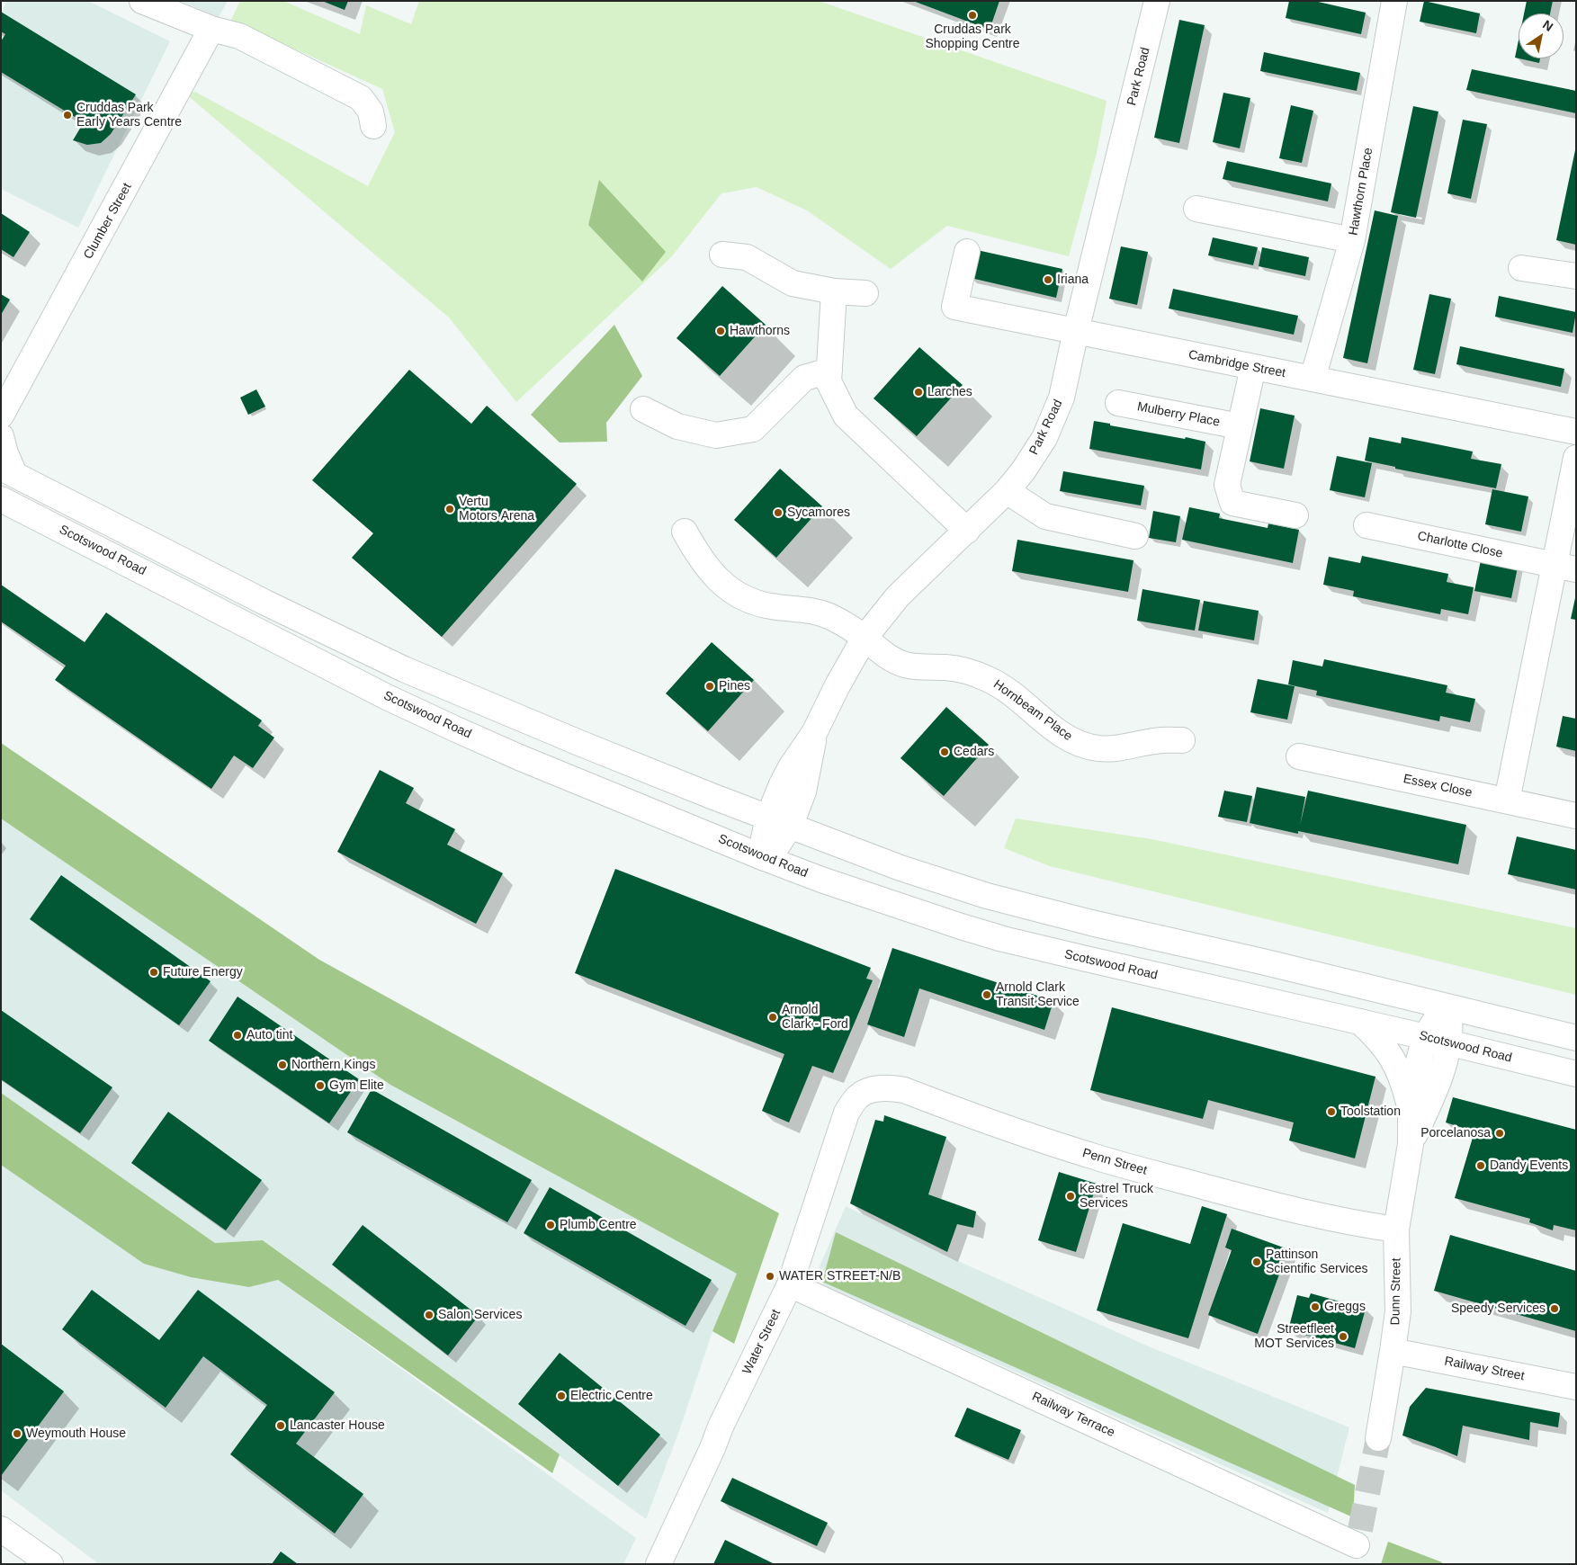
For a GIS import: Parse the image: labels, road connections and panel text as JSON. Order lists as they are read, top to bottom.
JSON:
{
  "streets": {
    "street": [
      "Park Road",
      "Hawthorn Place",
      "Clumber Street",
      "Cambridge Street",
      "Mulberry Place",
      "Charlotte Close",
      "Scotswood Road",
      "Hornbeam Place",
      "Essex Close",
      "Penn Street",
      "Dunn Street",
      "Water Street",
      "Railway Street",
      "Railway Terrace"
    ]
  },
  "crossings": [
    ["Park Road", "Cambridge Street"],
    ["Park Road", "Scotswood Road"],
    ["Park Road", "Hornbeam Place"],
    ["Hawthorn Place", "Cambridge Street"],
    ["Scotswood Road", "Dunn Street"],
    ["Penn Street", "Dunn Street"],
    ["Penn Street", "Water Street"],
    ["Dunn Street", "Railway Street"],
    ["Water Street", "Railway Terrace"]
  ],
  "places": [
    "Cruddas Park Shopping Centre",
    "Cruddas Park Early Years Centre",
    "Iriana",
    "Hawthorns",
    "Larches",
    "Vertu Motors Arena",
    "Sycamores",
    "Pines",
    "Cedars",
    "Future Energy",
    "Arnold Clark Transit Service",
    "Arnold Clark - Ford",
    "Auto tint",
    "Northern Kings",
    "Gym Elite",
    "Toolstation",
    "Porcelanosa",
    "Dandy Events",
    "Kestrel Truck Services",
    "Plumb Centre",
    "Pattinson Scientific Services",
    "WATER STREET-N/B",
    "Greggs",
    "Speedy Services",
    "Salon Services",
    "Streetfleet MOT Services",
    "Electric Centre",
    "Lancaster House",
    "Weymouth House"
  ],
  "north": "top right"
}
